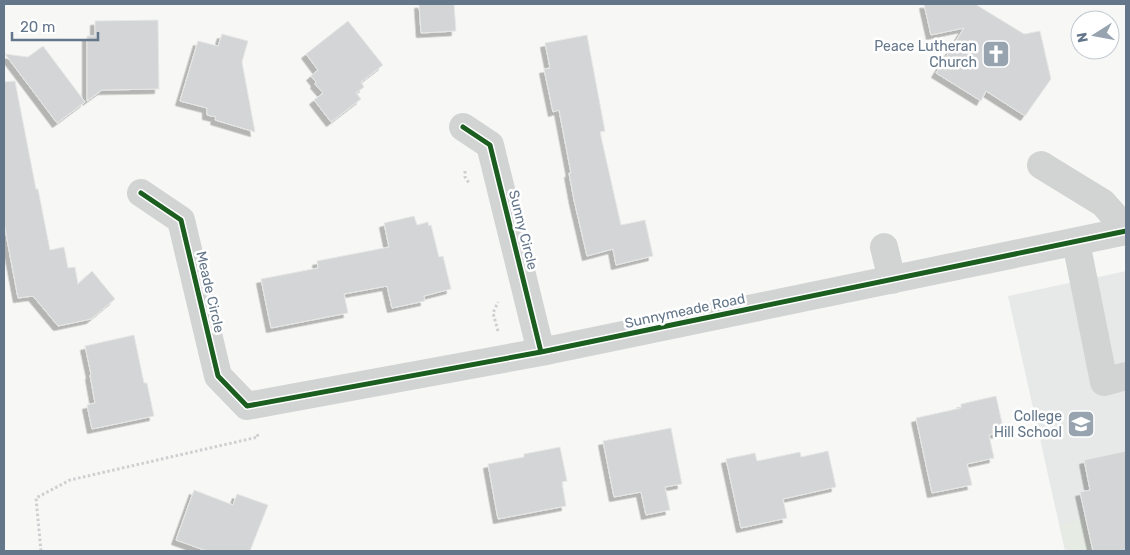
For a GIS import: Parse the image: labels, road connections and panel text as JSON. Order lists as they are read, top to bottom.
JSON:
{
  "streets": {
    "street": ["Sunny Circle", "Meade Circle", "Sunnymeade Road"]
  },
  "crossings": [
    ["Sunny Circle", "Sunnymeade Road"],
    ["Meade Circle", "Sunnymeade Road"]
  ],
  "places": {
    "church": ["Peace Lutheran Church"],
    "school or university": ["College Hill School"]
  },
  "scale_bar": "20 m",
  "north": "left"
}
